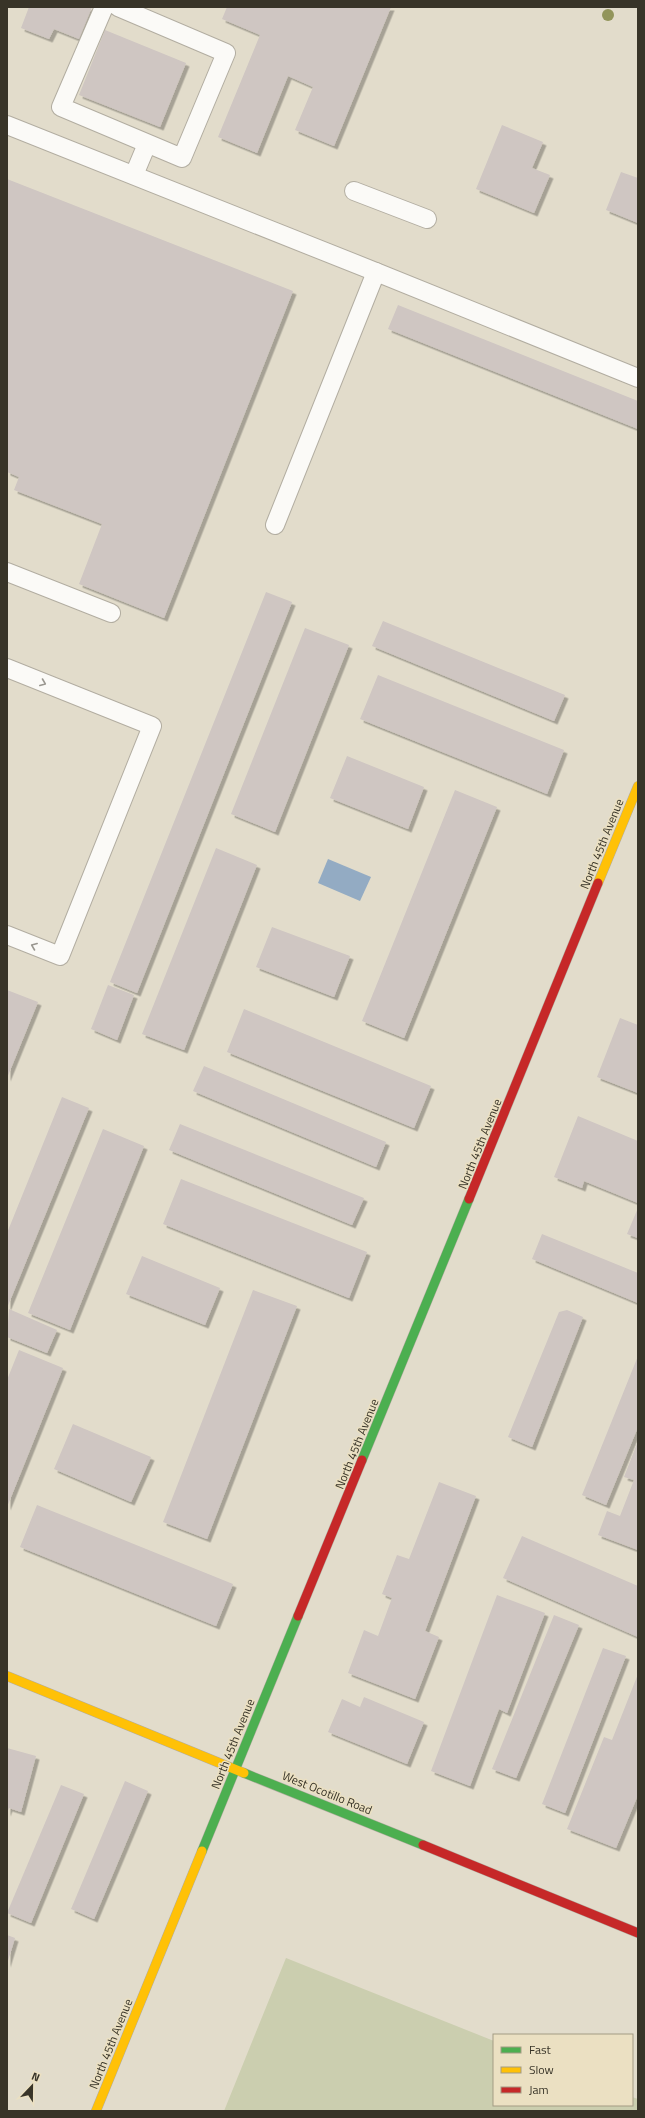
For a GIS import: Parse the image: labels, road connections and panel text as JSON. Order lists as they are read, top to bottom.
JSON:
{
  "streets": {
    "street": ["North 45th Avenue", "West Ocotillo Road"]
  },
  "crossings": [
    ["North 45th Avenue", "West Ocotillo Road"]
  ],
  "legend": ["Fast", "Slow", "Jam"],
  "north": "top"
}
